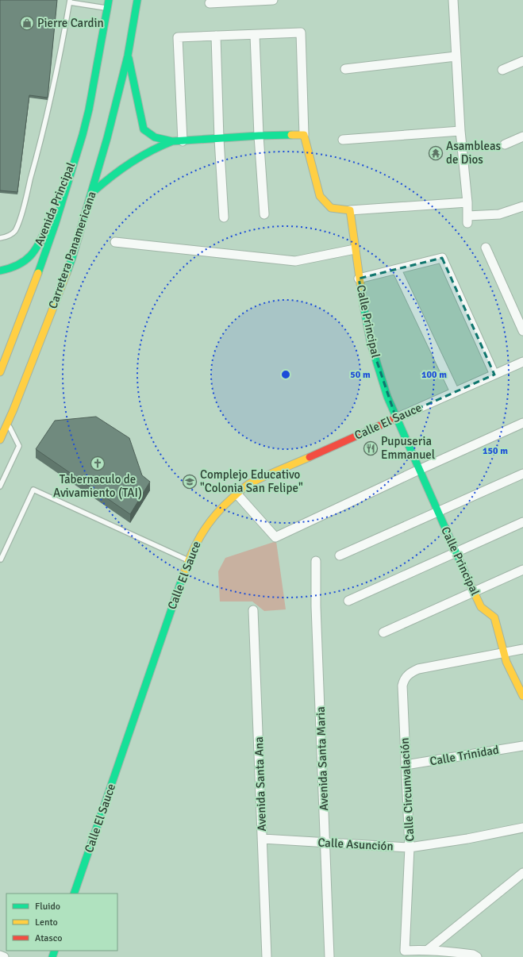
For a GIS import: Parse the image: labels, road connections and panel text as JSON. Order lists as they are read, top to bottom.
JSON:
{
  "streets": {
    "main road": [
      "Avenida Principal",
      "Carretera Panamericana",
      "Calle Principal",
      "Calle El Sauce"
    ],
    "street": [
      "Calle Trinidad",
      "Avenida Santa Maria",
      "Avenida Santa Ana",
      "Calle Circunvalación",
      "Calle Asunción"
    ]
  },
  "crossings": [
    ["Avenida Principal", "Carretera Panamericana"],
    ["Calle Principal", "Calle El Sauce"],
    ["Calle Principal", "Calle Circunvalación"],
    ["Calle Trinidad", "Calle Circunvalación"],
    ["Avenida Santa Maria", "Calle Asunción"],
    ["Avenida Santa Ana", "Calle Asunción"],
    ["Calle Circunvalación", "Calle Asunción"]
  ],
  "places": {
    "shop": ["Pierre Cardin"],
    "temple": ["Asambleas de Dios"],
    "restaurant": ["Pupuseria Emmanuel"],
    "church": ["Tabernaculo de Avivamiento (TAI)"],
    "school or university": ["Complejo Educativo \"Colonia San Felipe\""]
  },
  "legend": ["Fluido", "Lento", "Atasco"],
  "rings": ["50 m", "100 m", "150 m"]
}
